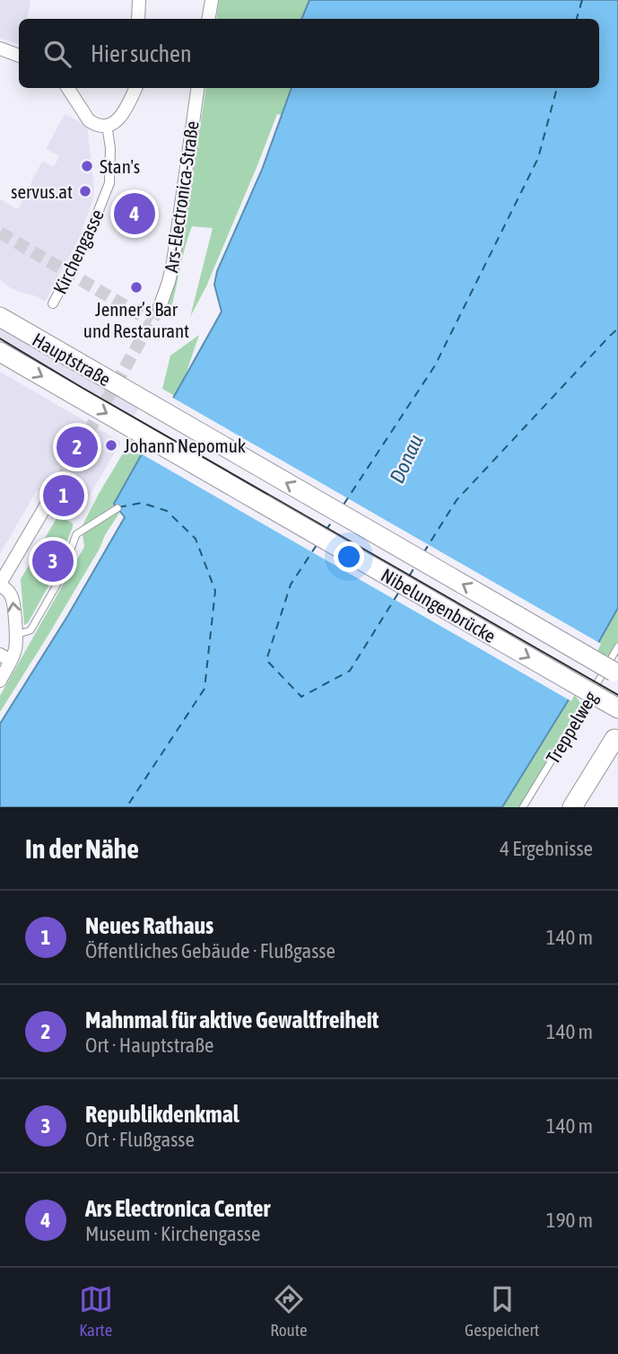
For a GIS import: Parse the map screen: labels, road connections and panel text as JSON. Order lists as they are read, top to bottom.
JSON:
{
  "streets": {
    "main road": ["Hauptstraße", "Nibelungenbrücke"],
    "street": ["Ars-Electronica-Straße", "Kirchengasse"],
    "lane": ["Treppelweg"]
  },
  "crossings": [
    ["Hauptstraße", "Nibelungenbrücke"]
  ],
  "water": ["Donau"],
  "places": [
    "Stan's",
    "servus.at",
    "Jenner’s Bar und Restaurant",
    "Johann Nepomuk"
  ],
  "page": {
    "search": "Hier suchen",
    "pins": [
      "4",
      "2",
      "1",
      "3"
    ],
    "heading": ["In der Nähe", "4 Ergebnisse"],
    "list": [
      {
        "mark": "1",
        "name": "Neues Rathaus",
        "note": "Öffentliches Gebäude · Flußgasse",
        "value": "140 m"
      },
      {
        "mark": "2",
        "name": "Mahnmal für aktive Gewaltfreiheit",
        "note": "Ort · Hauptstraße",
        "value": "140 m"
      },
      {
        "mark": "3",
        "name": "Republikdenkmal",
        "note": "Ort · Flußgasse",
        "value": "140 m"
      },
      {
        "mark": "4",
        "name": "Ars Electronica Center",
        "note": "Museum · Kirchengasse",
        "value": "190 m"
      }
    ],
    "nav": ["Karte", "Route", "Gespeichert"]
  }
}
